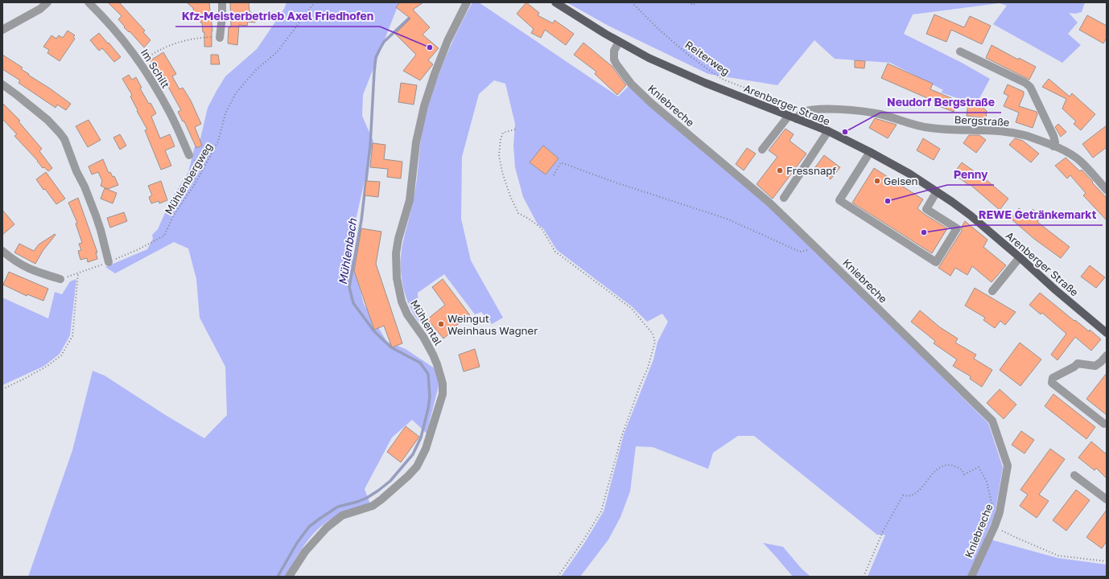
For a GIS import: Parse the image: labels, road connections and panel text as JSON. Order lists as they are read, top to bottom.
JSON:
{
  "streets": {
    "main road": ["Arenberger Straße"],
    "street": [
      "Im Schilt",
      "Kniebreche",
      "Bergstraße",
      "Mühlental"
    ],
    "path": ["Reiterweg", "Mühlenbergweg"]
  },
  "crossings": [
    ["Reiterweg", "Bergstraße"],
    ["Arenberger Straße", "Kniebreche"]
  ],
  "water": ["Mühlenbach"],
  "places": [
    "Kfz-Meisterbetrieb Axel Friedhofen",
    "Neudorf Bergstraße",
    "Fressnapf",
    "Geisen",
    "Penny",
    "REWE Getränkemarkt",
    "Weingut Weinhaus Wagner"
  ]
}
